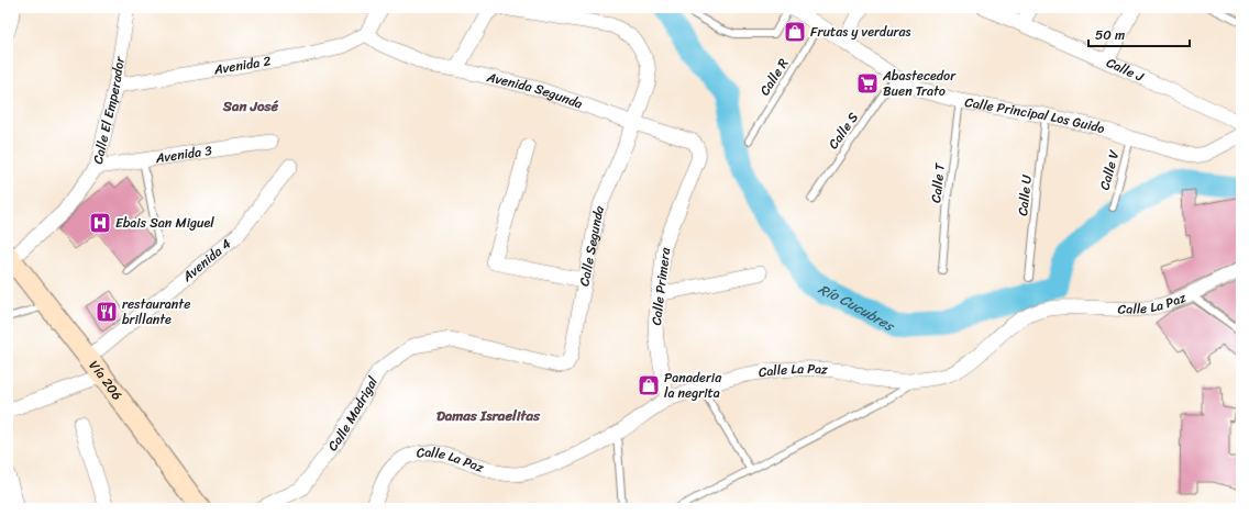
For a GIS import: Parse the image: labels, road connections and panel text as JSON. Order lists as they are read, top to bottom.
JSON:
{
  "streets": {
    "main road": ["Vía 206"],
    "street": [
      "Avenida 2",
      "Calle J",
      "Avenida Segunda",
      "Calle El Emperador",
      "Calle Principal Los Guido",
      "Avenida 3",
      "Calle Segunda",
      "Avenida 4",
      "Calle Primera",
      "Calle La Paz",
      "Calle Madrigal"
    ],
    "lane": [
      "Calle R",
      "Calle S",
      "Calle V",
      "Calle T",
      "Calle U"
    ]
  },
  "crossings": [
    ["Avenida 2", "Avenida Segunda"],
    ["Avenida 2", "Calle El Emperador"],
    ["Calle R", "Calle Principal Los Guido"],
    ["Avenida Segunda", "Calle Segunda"],
    ["Avenida Segunda", "Calle Primera"],
    ["Calle El Emperador", "Avenida 3"],
    ["Calle El Emperador", "Vía 206"],
    ["Calle Principal Los Guido", "Calle S"],
    ["Calle Principal Los Guido", "Calle V"],
    ["Calle Principal Los Guido", "Calle T"],
    ["Calle Principal Los Guido", "Calle U"],
    ["Calle Segunda", "Calle Madrigal"],
    ["Avenida 4", "Vía 206"],
    ["Calle Primera", "Calle La Paz"]
  ],
  "districts": ["San José", "Damas Israelitas"],
  "water": ["Río Cucubres"],
  "places": {
    "shop": ["Frutas y verduras", "Panaderia la negrita"],
    "supermarket": ["Abastecedor Buen Trato"],
    "hospital": ["Ebais San Miguel"],
    "restaurant": ["restaurante brillante"]
  },
  "scale_bar": "50 m"
}
